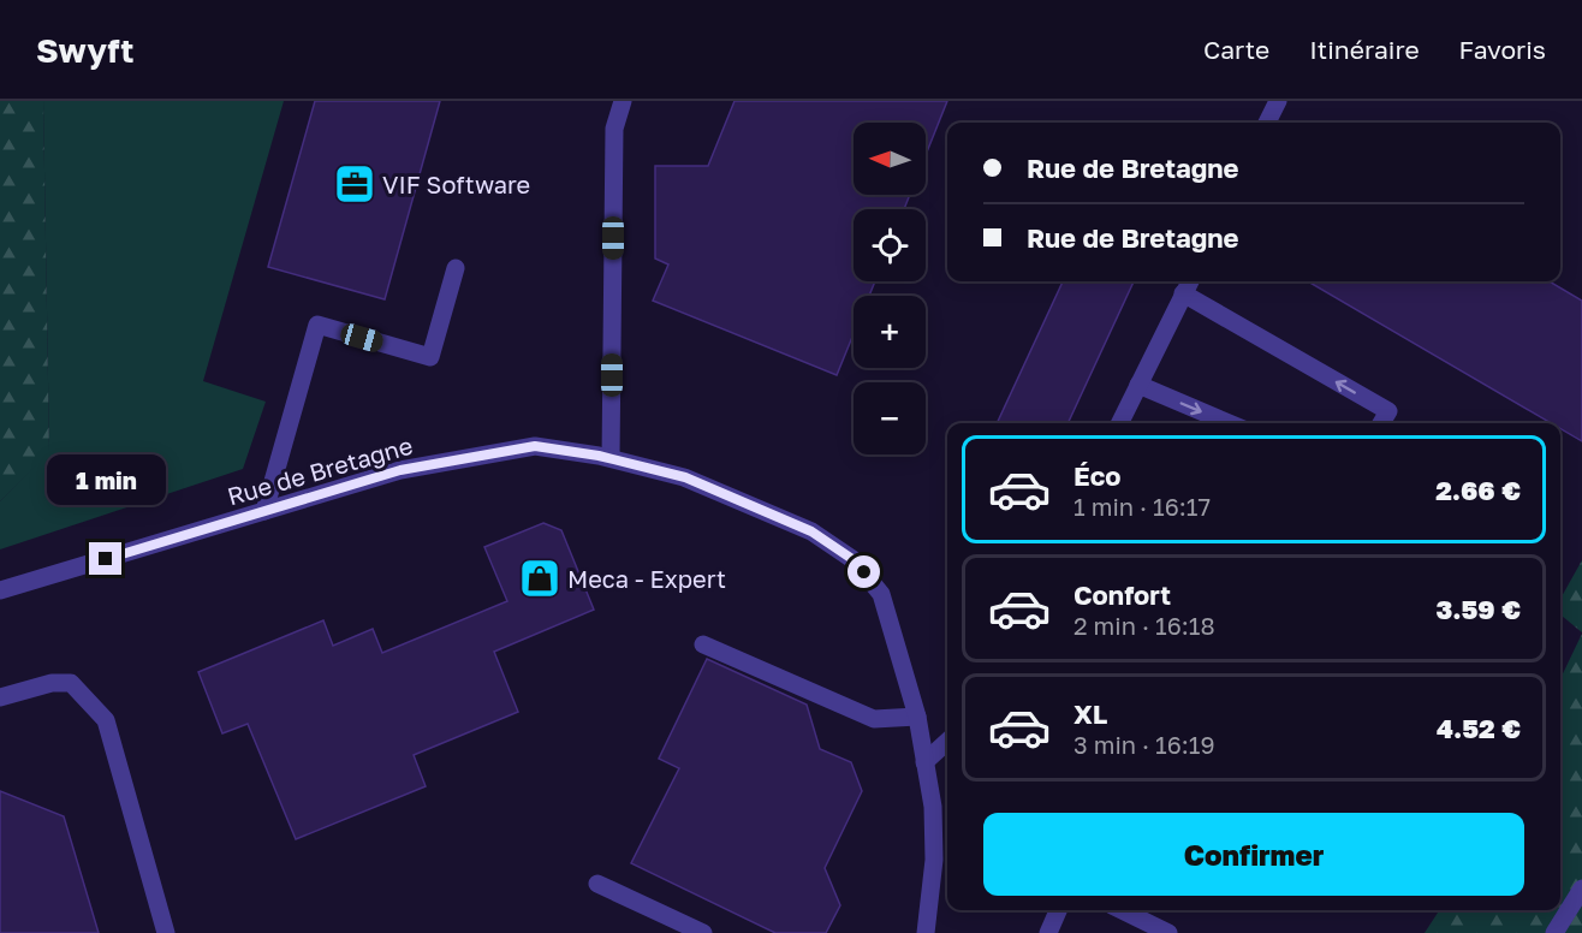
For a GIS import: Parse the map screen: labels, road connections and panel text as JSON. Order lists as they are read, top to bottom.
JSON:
{
  "streets": {
    "street": ["Rue de Bretagne"]
  },
  "places": {
    "office": ["VIF Software"],
    "shop": ["Meca - Expert"]
  },
  "north": "left",
  "page": {
    "header": "Swyft",
    "nav": ["Carte", "Itinéraire", "Favoris"],
    "map_buttons": ["+", "−"],
    "banner": ["Rue de Bretagne", "Rue de Bretagne"],
    "list": [
      {
        "name": "Éco",
        "note": "1 min · 16:17",
        "value": "2.66 €"
      },
      {
        "name": "Confort",
        "note": "2 min · 16:18",
        "value": "3.59 €"
      },
      {
        "name": "XL",
        "note": "3 min · 16:19",
        "value": "4.52 €"
      }
    ],
    "bubble": "1 min",
    "buttons": "Confirmer"
  }
}
